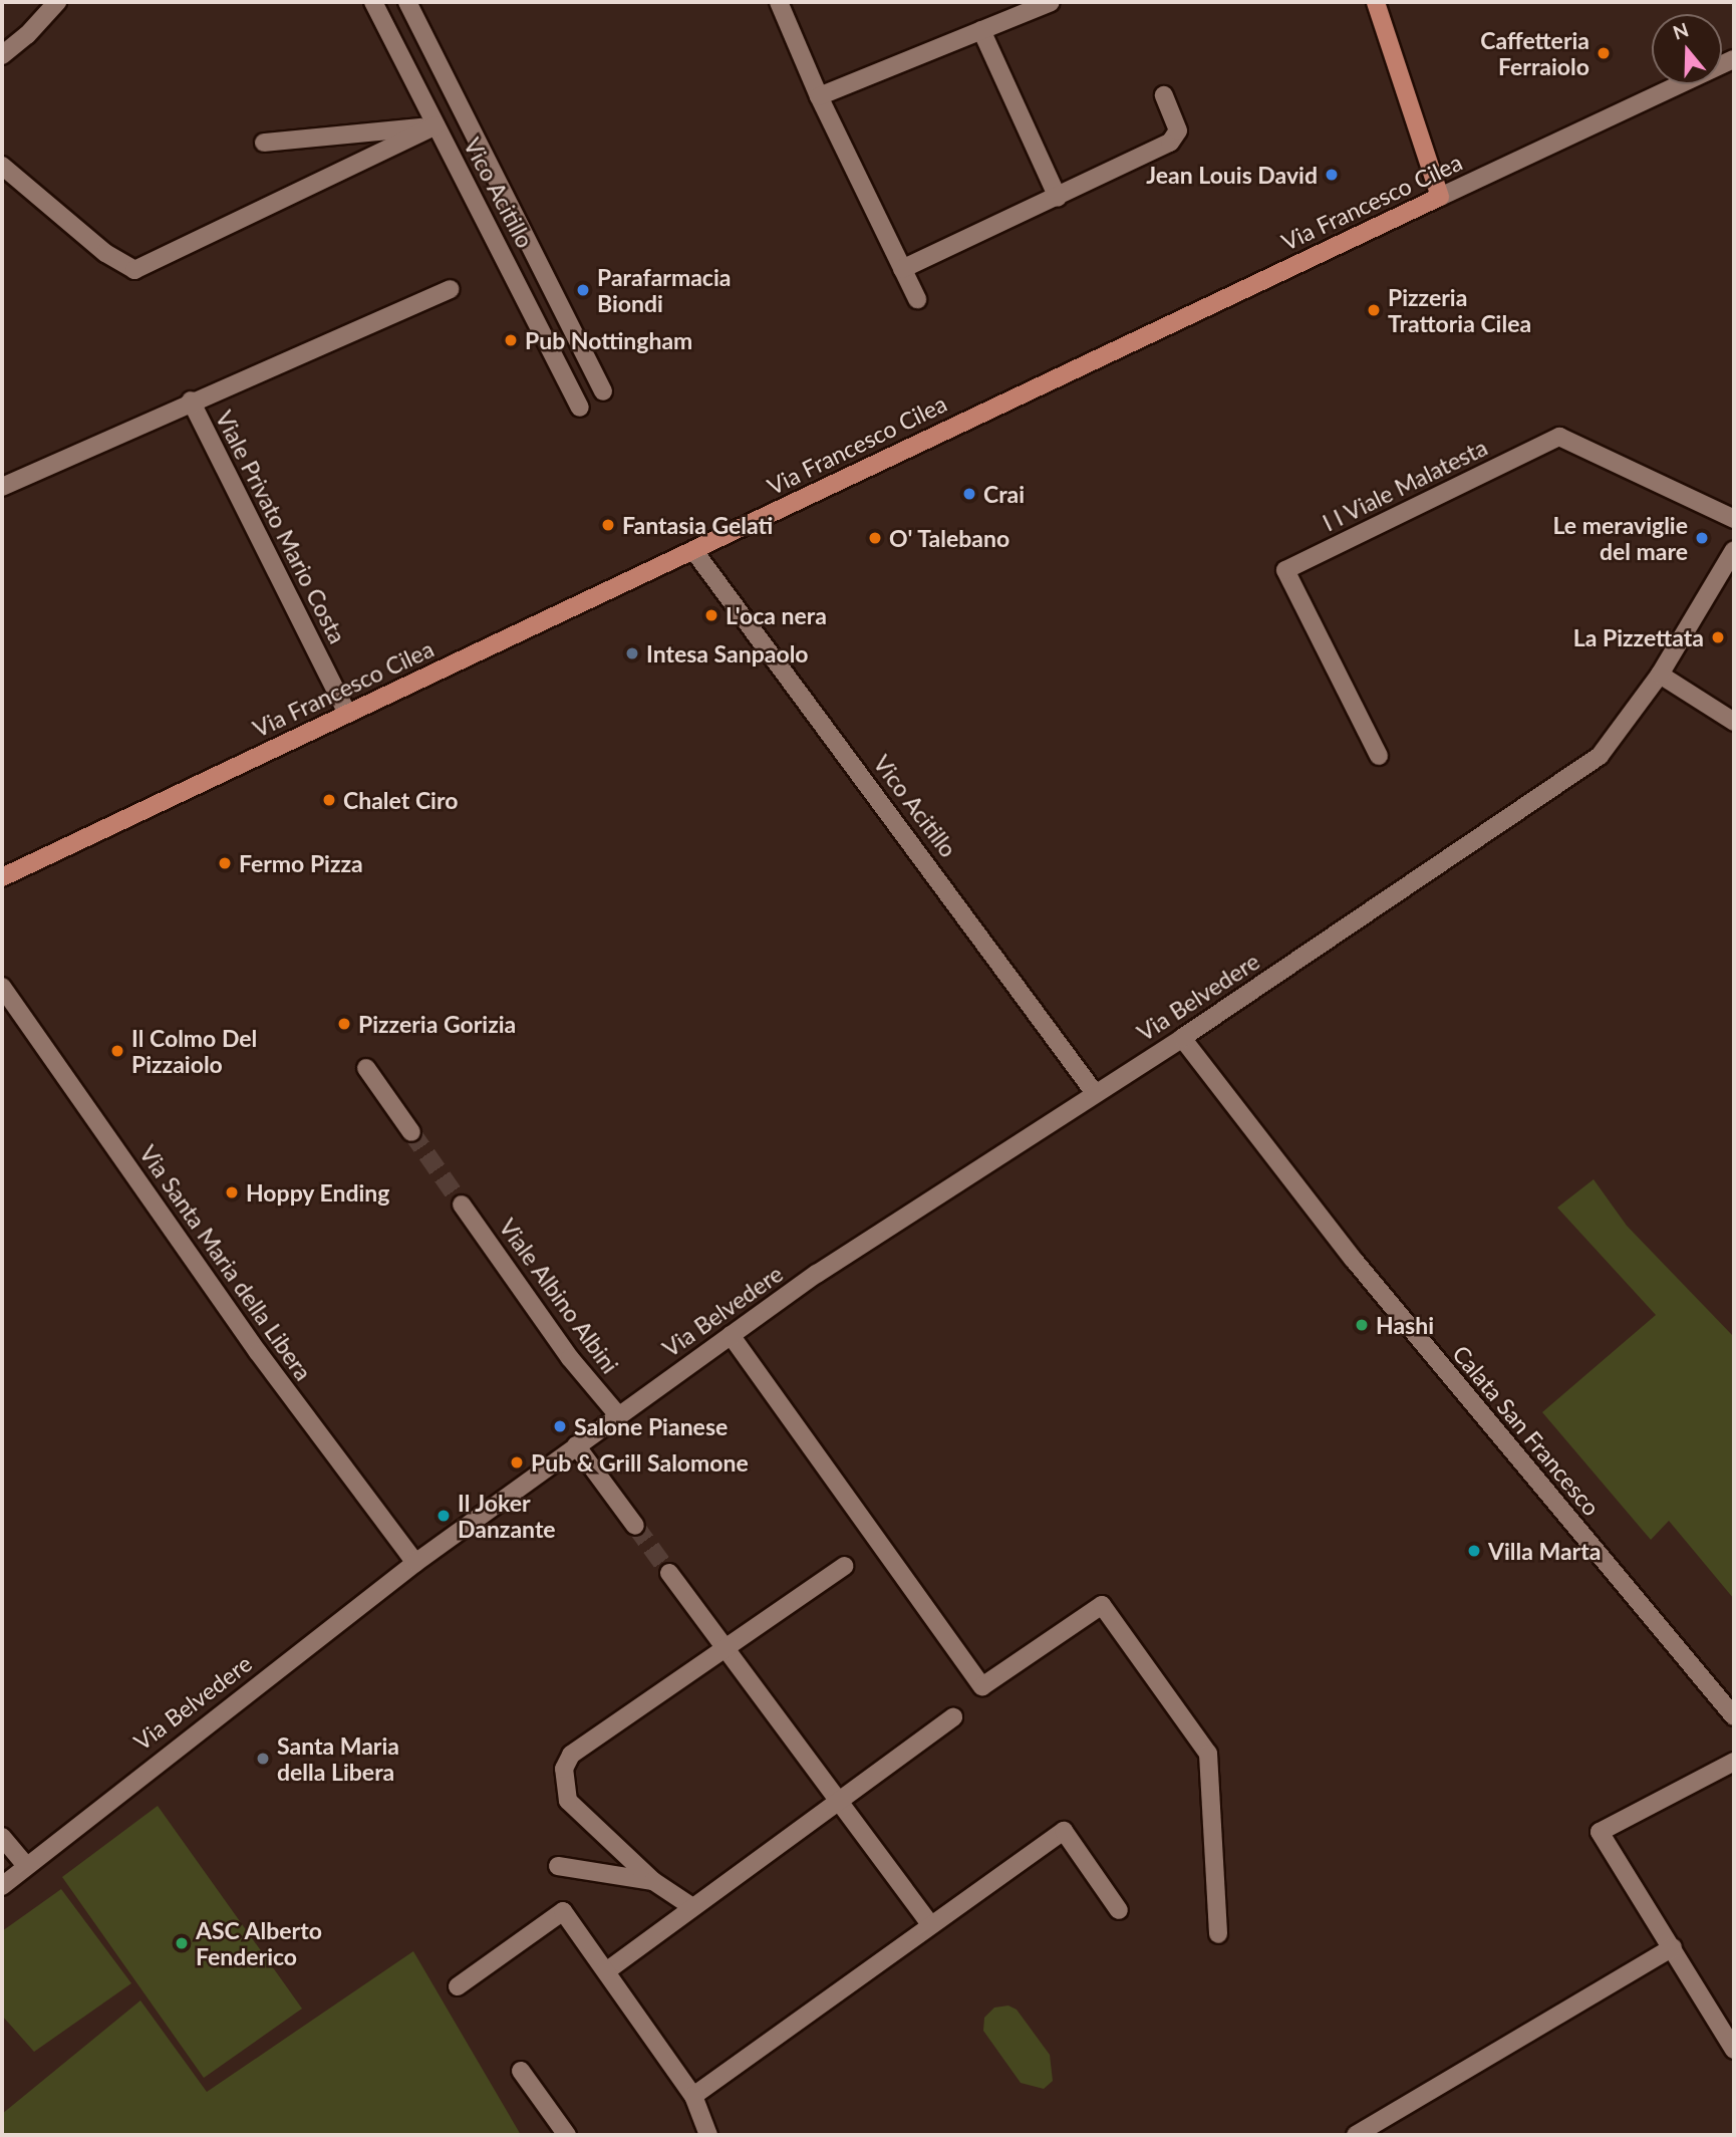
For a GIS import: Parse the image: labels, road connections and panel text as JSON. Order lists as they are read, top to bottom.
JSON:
{
  "streets": {
    "main road": ["Via Francesco Cilea"],
    "street": [
      "Vico Acitillo",
      "I I Viale Malatesta",
      "Viale Privato Mario Costa",
      "Via Belvedere",
      "Via Santa Maria della Libera",
      "Viale Albino Albini",
      "Calata San Francesco"
    ]
  },
  "crossings": [
    ["Vico Acitillo", "Via Francesco Cilea"],
    ["Vico Acitillo", "Via Belvedere"],
    ["Via Francesco Cilea", "Viale Privato Mario Costa"],
    ["Via Belvedere", "Via Santa Maria della Libera"],
    ["Via Belvedere", "Viale Albino Albini"],
    ["Via Belvedere", "Calata San Francesco"]
  ],
  "places": [
    "Caffetteria Ferraiolo",
    "Jean Louis David",
    "Parafarmacia Biondi",
    "Pizzeria Trattoria Cilea",
    "Pub Nottingham",
    "Crai",
    "Fantasia Gelati",
    "O' Talebano",
    "Le meraviglie del mare",
    "L'oca nera",
    "La Pizzettata",
    "Intesa Sanpaolo",
    "Chalet Ciro",
    "Fermo Pizza",
    "Pizzeria Gorizia",
    "Il Colmo Del Pizzaiolo",
    "Hoppy Ending",
    "Hashi",
    "Salone Pianese",
    "Pub & Grill Salomone",
    "Il Joker Danzante",
    "Villa Marta",
    "Santa Maria della Libera",
    "ASC Alberto Fenderico"
  ],
  "north": "top"
}
